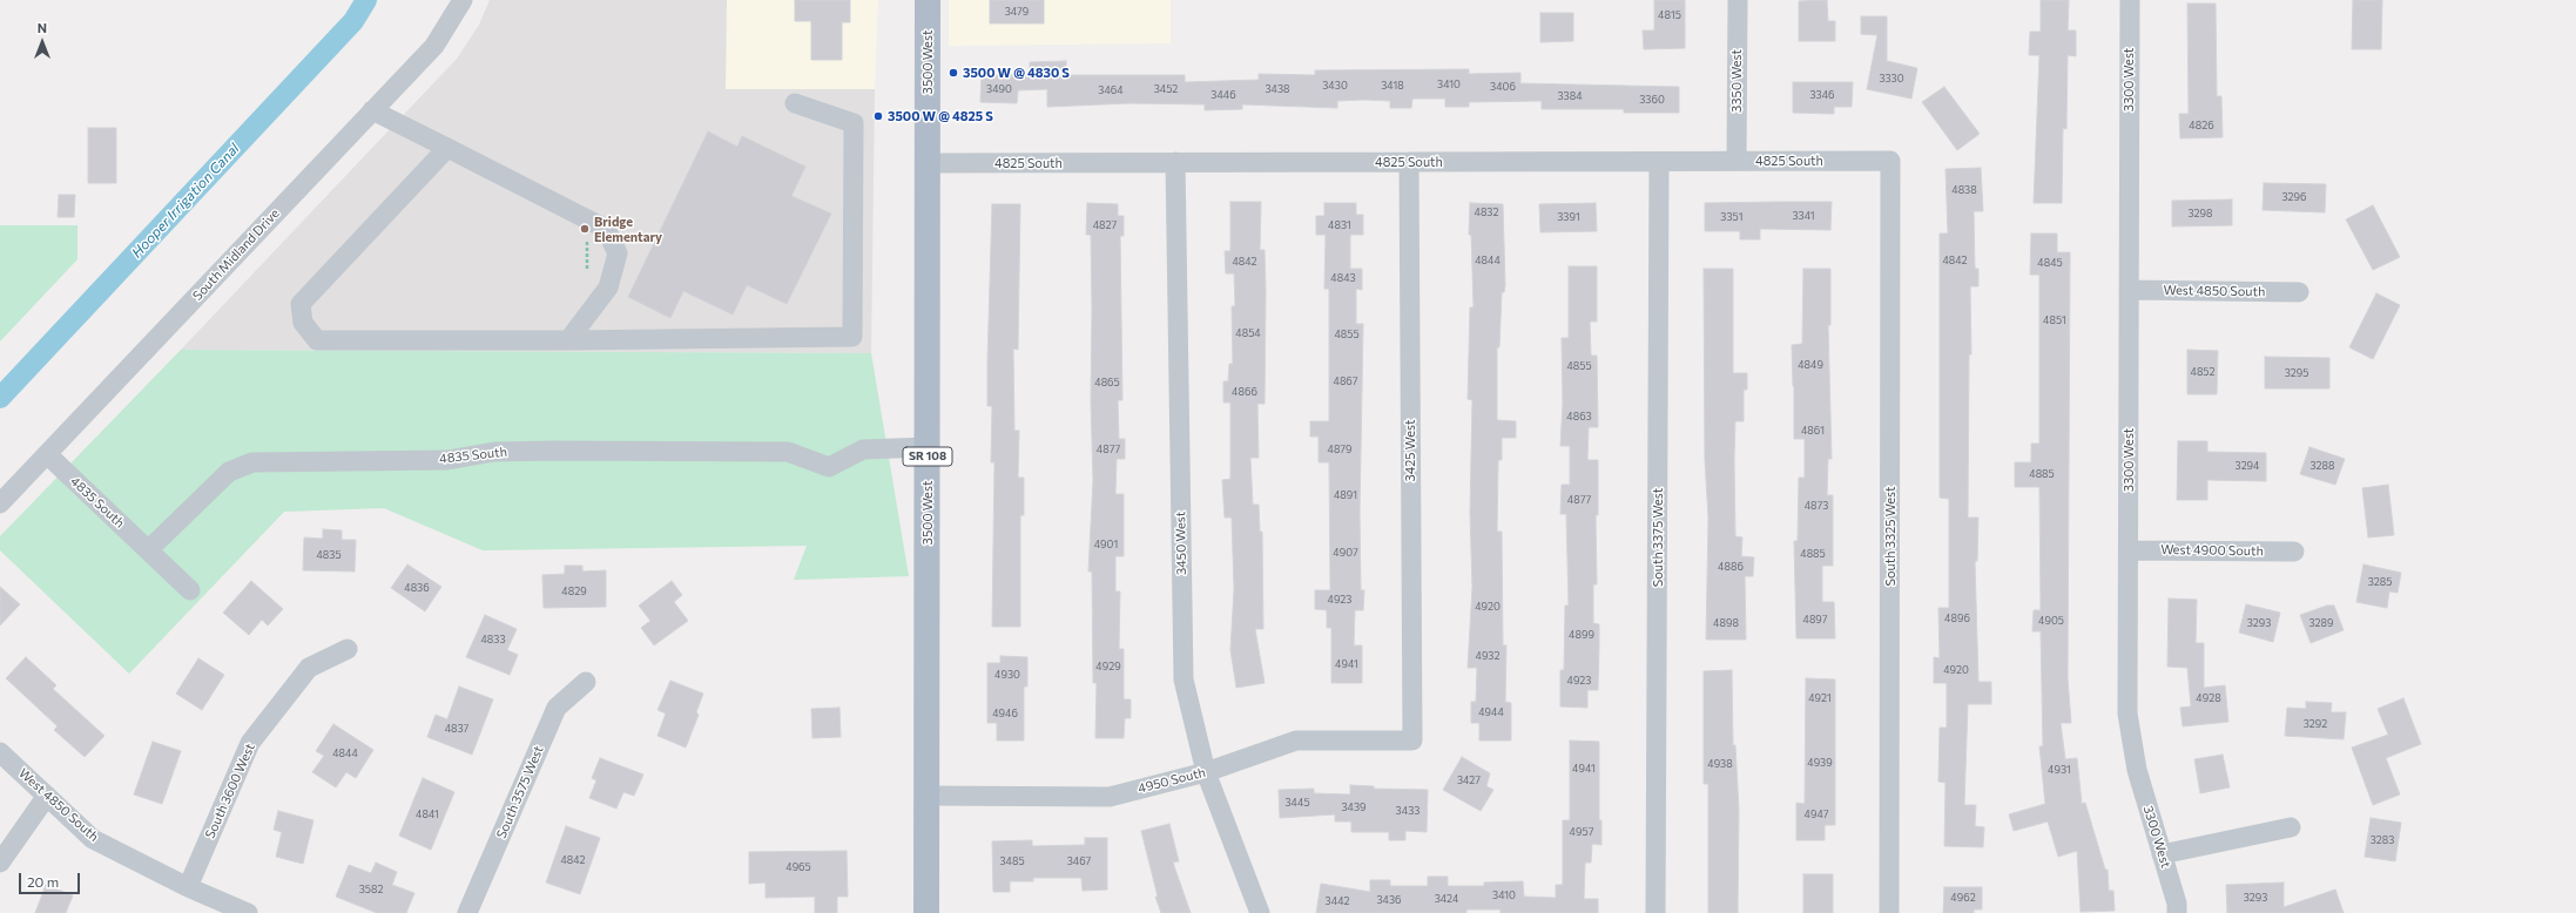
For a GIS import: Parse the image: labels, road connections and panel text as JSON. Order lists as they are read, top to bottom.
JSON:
{
  "streets": {
    "main road": ["3500 West", "SR 108"],
    "street": [
      "3300 West",
      "3350 West",
      "4825 South",
      "South Midland Drive",
      "West 4850 South",
      "3425 West",
      "4835 South",
      "South 3325 West",
      "South 3375 West",
      "3450 West",
      "West 4900 South",
      "4950 South",
      "South 3600 West",
      "South 3575 West"
    ]
  },
  "crossings": [
    ["3500 West", "4825 South"],
    ["3500 West", "4835 South"],
    ["3500 West", "4950 South"],
    ["3300 West", "West 4850 South"],
    ["3300 West", "West 4900 South"],
    ["3350 West", "4825 South"],
    ["4825 South", "3425 West"],
    ["4825 South", "South 3325 West"],
    ["4825 South", "South 3375 West"],
    ["4825 South", "3450 West"],
    ["South Midland Drive", "4835 South"],
    ["West 4850 South", "South 3600 West"],
    ["3425 West", "4950 South"],
    ["3450 West", "4950 South"]
  ],
  "water": ["Hooper Irrigation Canal"],
  "places": ["3500 W @ 4830 S", "3500 W @ 4825 S", "Bridge Elementary"],
  "house_numbers": [
    "3479",
    "4815",
    "3330",
    "3410",
    "3430",
    "3418",
    "3406",
    "3490",
    "3452",
    "3438",
    "3464",
    "3446",
    "3346",
    "3384",
    "3360",
    "4826",
    "4838",
    "3296",
    "4832",
    "3298",
    "3341",
    "3391",
    "3351",
    "4827",
    "4831",
    "4844",
    "4842",
    "4842",
    "4845",
    "4843",
    "4851",
    "4854",
    "4855",
    "4849",
    "4855",
    "4852",
    "3295",
    "4867",
    "4865",
    "4866",
    "4863",
    "4861",
    "4877",
    "4879",
    "3294",
    "3288",
    "4885",
    "4891",
    "4877",
    "4873",
    "4901",
    "4907",
    "4885",
    "4835",
    "4886",
    "3285",
    "4836",
    "4829",
    "4923",
    "4920",
    "4896",
    "4897",
    "4905",
    "4898",
    "3293",
    "3289",
    "4899",
    "4833",
    "4932",
    "4941",
    "4929",
    "4920",
    "4930",
    "4923",
    "4921",
    "4928",
    "4944",
    "4946",
    "3292",
    "4837",
    "4844",
    "4939",
    "4938",
    "4941",
    "4931",
    "3427",
    "3445",
    "3439",
    "3433",
    "4841",
    "4947",
    "4957",
    "3283",
    "4842",
    "3485",
    "3467",
    "4965",
    "3582",
    "3410",
    "4962",
    "3293",
    "3424",
    "3436",
    "3442"
  ],
  "scale_bar": "20 m",
  "north": "top"
}
